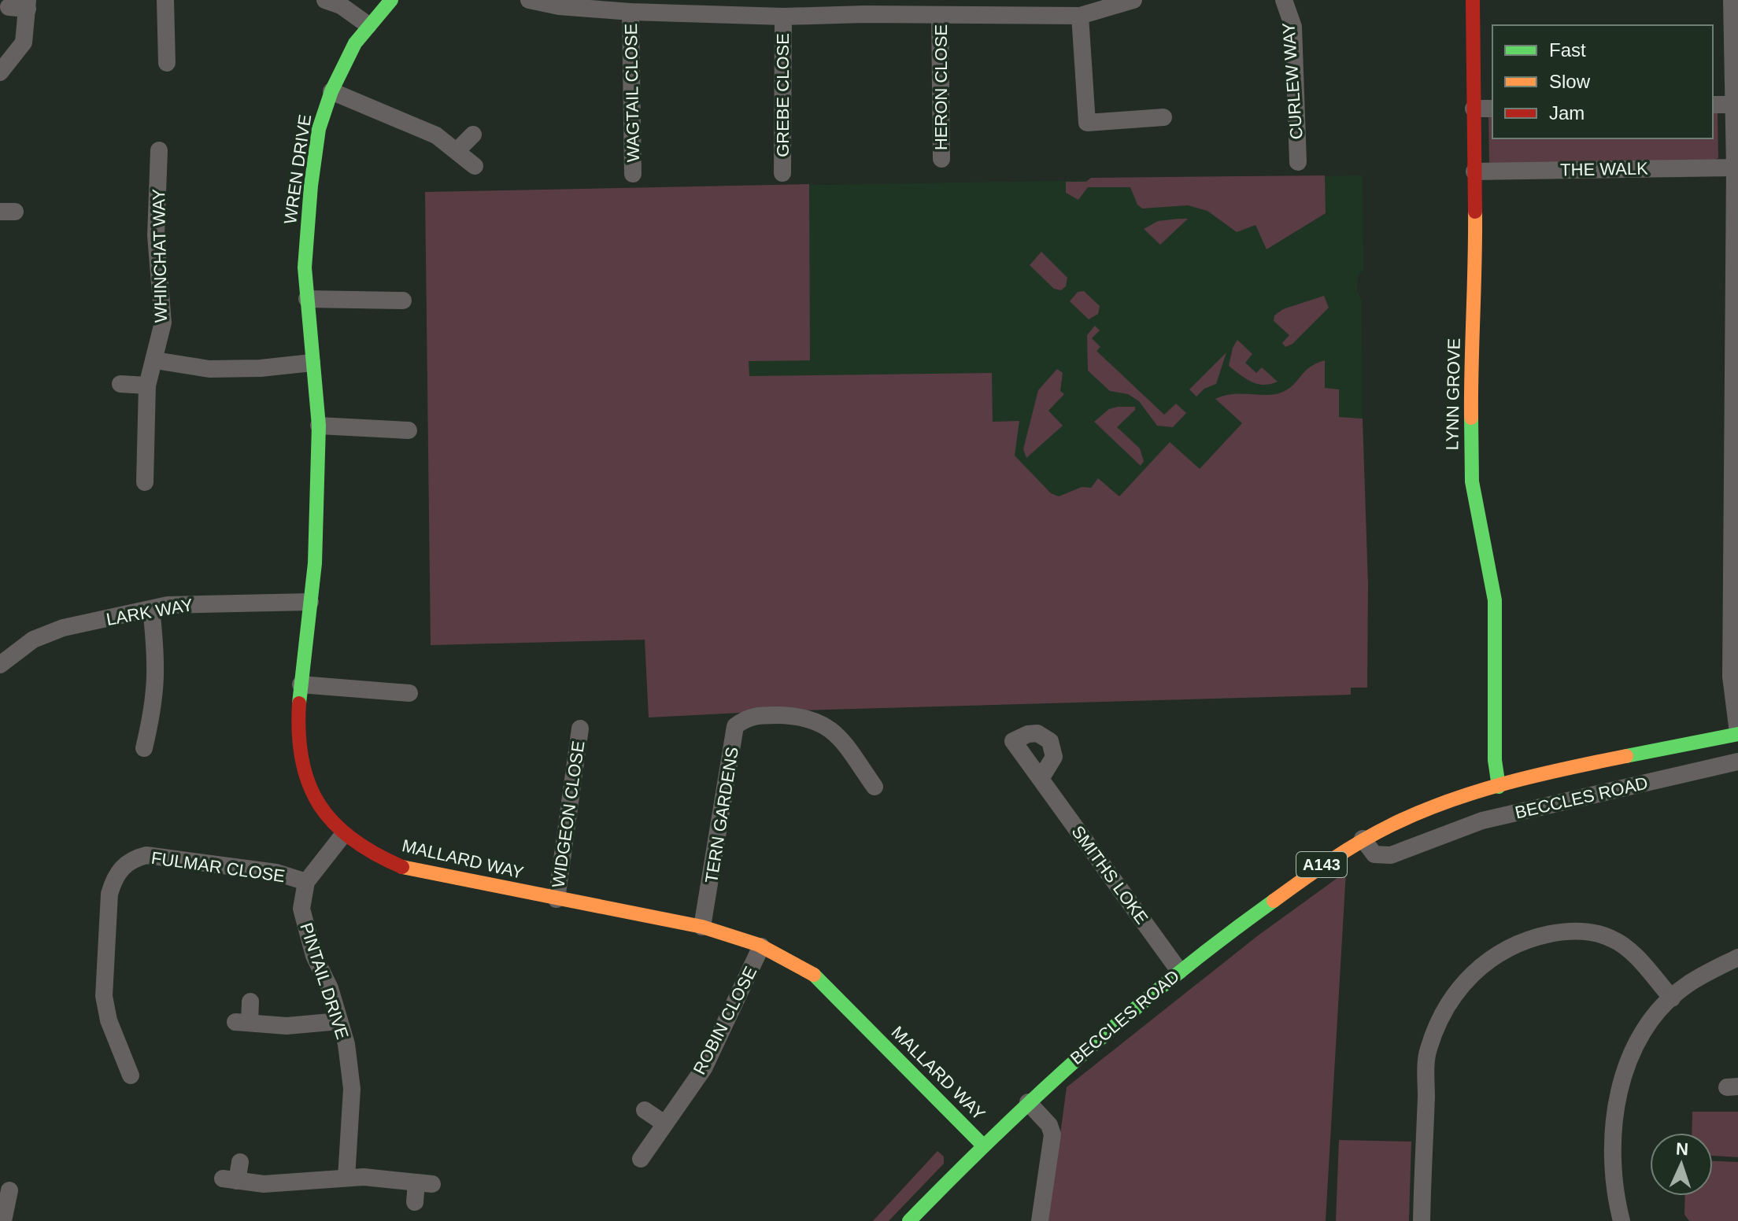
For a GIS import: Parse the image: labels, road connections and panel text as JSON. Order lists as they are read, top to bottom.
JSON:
{
  "streets": {
    "main road": [
      "WREN DRIVE",
      "LYNN GROVE",
      "BECCLES ROAD",
      "MALLARD WAY",
      "A143"
    ],
    "street": [
      "CURLEW WAY",
      "HERON CLOSE",
      "WAGTAIL CLOSE",
      "GREBE CLOSE",
      "THE WALK",
      "WHINCHAT WAY",
      "LARK WAY",
      "WIDGEON CLOSE",
      "TERN GARDENS",
      "FULMAR CLOSE",
      "SMITHS LOKE",
      "PINTAIL DRIVE",
      "ROBIN CLOSE"
    ]
  },
  "crossings": [
    ["WREN DRIVE", "MALLARD WAY"],
    ["THE WALK", "LYNN GROVE"],
    ["LYNN GROVE", "BECCLES ROAD"],
    ["LARK WAY", "MALLARD WAY"],
    ["BECCLES ROAD", "MALLARD WAY"],
    ["BECCLES ROAD", "SMITHS LOKE"],
    ["WIDGEON CLOSE", "MALLARD WAY"],
    ["TERN GARDENS", "MALLARD WAY"],
    ["MALLARD WAY", "ROBIN CLOSE"],
    ["FULMAR CLOSE", "PINTAIL DRIVE"]
  ],
  "legend": ["Fast", "Slow", "Jam"],
  "north": "top"
}
